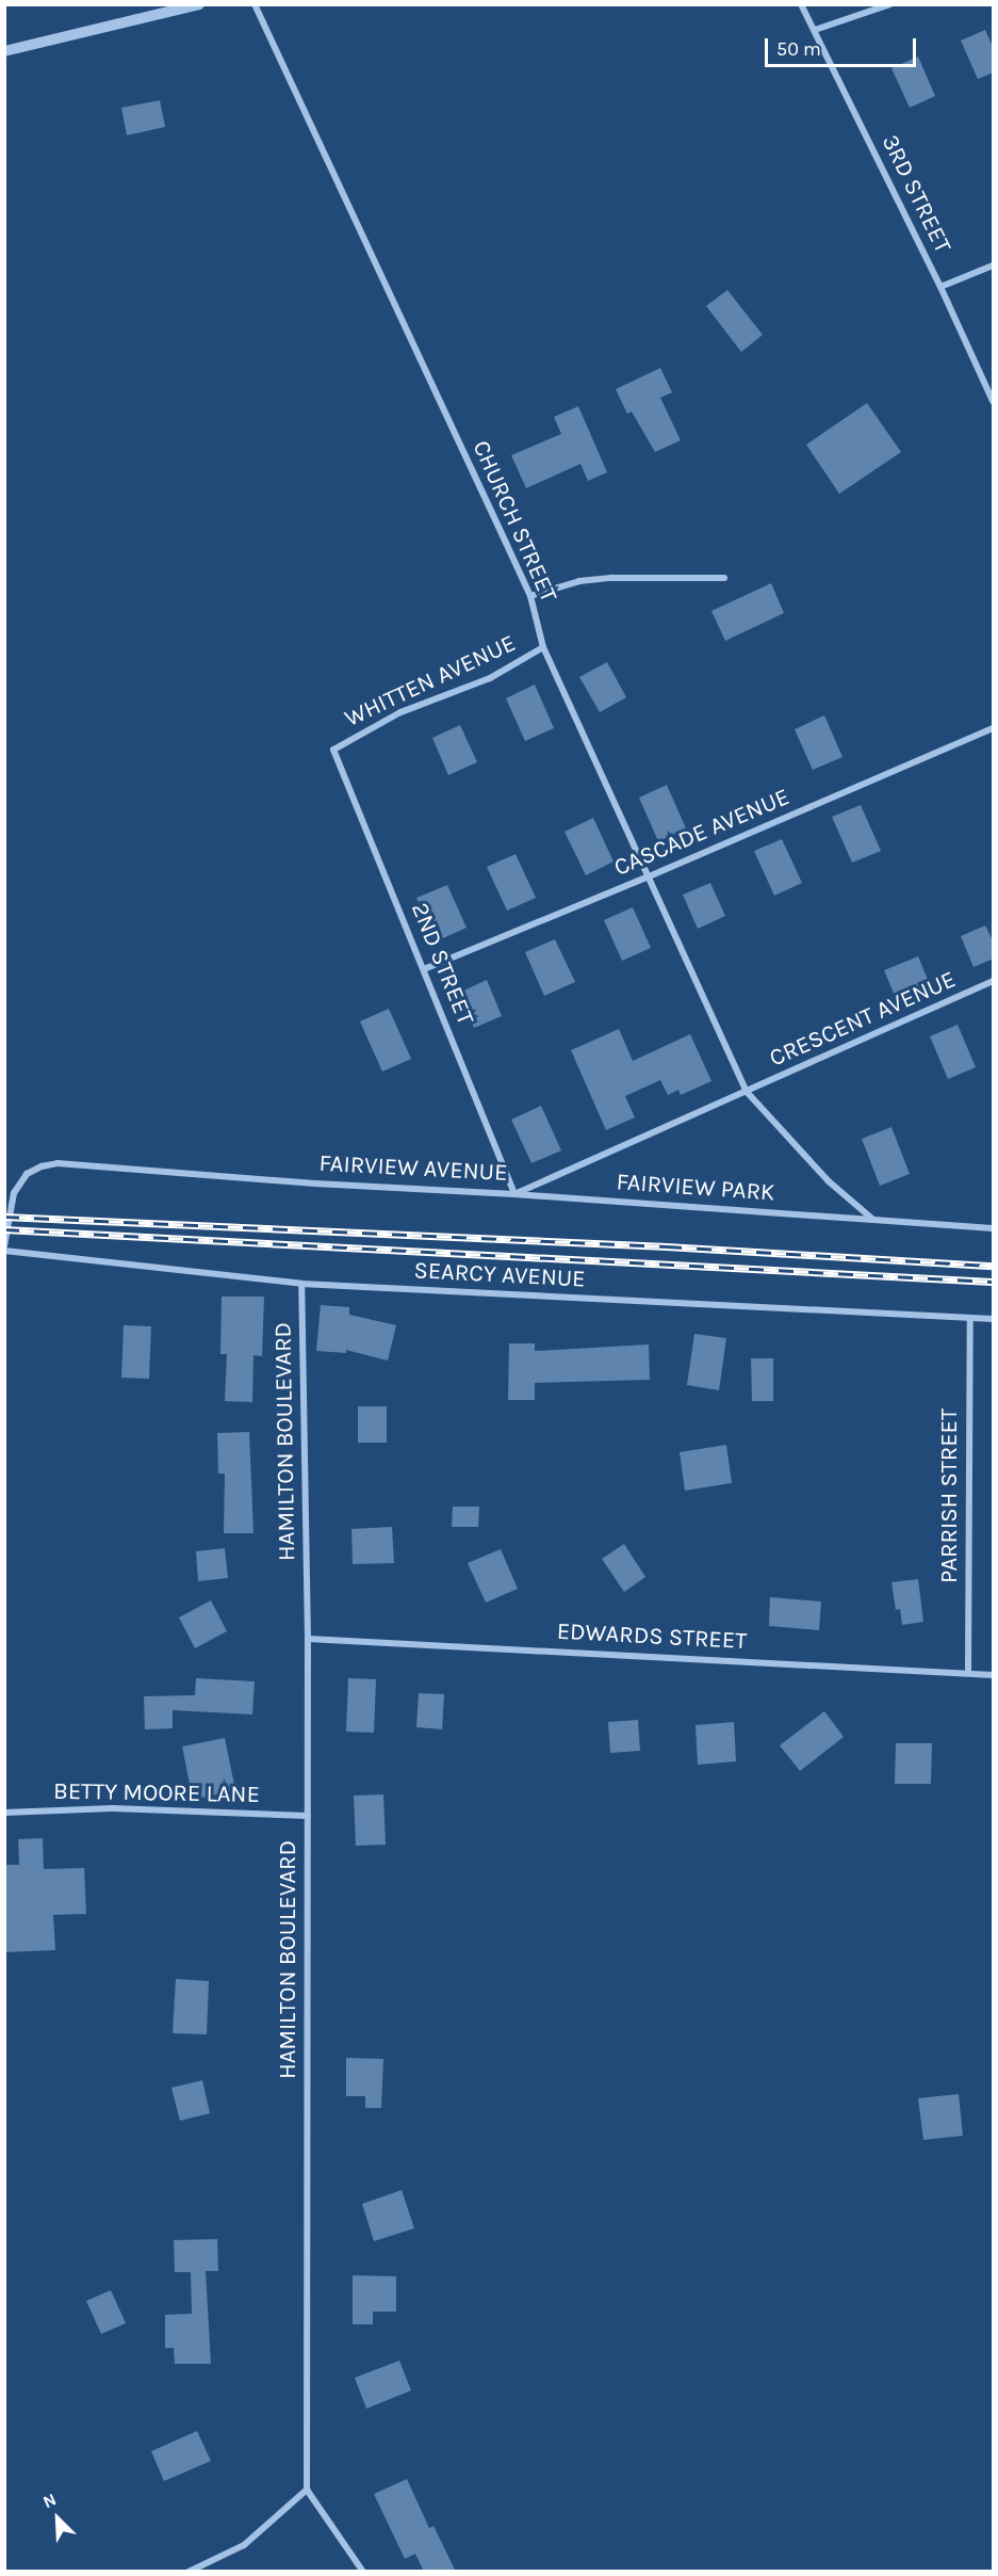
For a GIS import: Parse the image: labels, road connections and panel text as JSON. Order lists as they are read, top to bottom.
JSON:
{
  "streets": {
    "street": [
      "3RD STREET",
      "CHURCH STREET",
      "WHITTEN AVENUE",
      "CASCADE AVENUE",
      "2ND STREET",
      "CRESCENT AVENUE",
      "FAIRVIEW AVENUE",
      "FAIRVIEW PARK",
      "SEARCY AVENUE",
      "HAMILTON BOULEVARD",
      "PARRISH STREET",
      "EDWARDS STREET",
      "BETTY MOORE LANE"
    ]
  },
  "crossings": [
    ["CHURCH STREET", "WHITTEN AVENUE"],
    ["CHURCH STREET", "CASCADE AVENUE"],
    ["CHURCH STREET", "CRESCENT AVENUE"],
    ["CHURCH STREET", "FAIRVIEW AVENUE"],
    ["WHITTEN AVENUE", "2ND STREET"],
    ["CASCADE AVENUE", "2ND STREET"],
    ["2ND STREET", "FAIRVIEW AVENUE"],
    ["2ND STREET", "FAIRVIEW PARK"],
    ["CRESCENT AVENUE", "FAIRVIEW AVENUE"],
    ["FAIRVIEW AVENUE", "FAIRVIEW PARK"],
    ["FAIRVIEW AVENUE", "SEARCY AVENUE"],
    ["SEARCY AVENUE", "HAMILTON BOULEVARD"],
    ["SEARCY AVENUE", "PARRISH STREET"],
    ["HAMILTON BOULEVARD", "EDWARDS STREET"],
    ["HAMILTON BOULEVARD", "BETTY MOORE LANE"],
    ["PARRISH STREET", "EDWARDS STREET"]
  ],
  "scale_bar": "50 m",
  "north": "top left"
}
